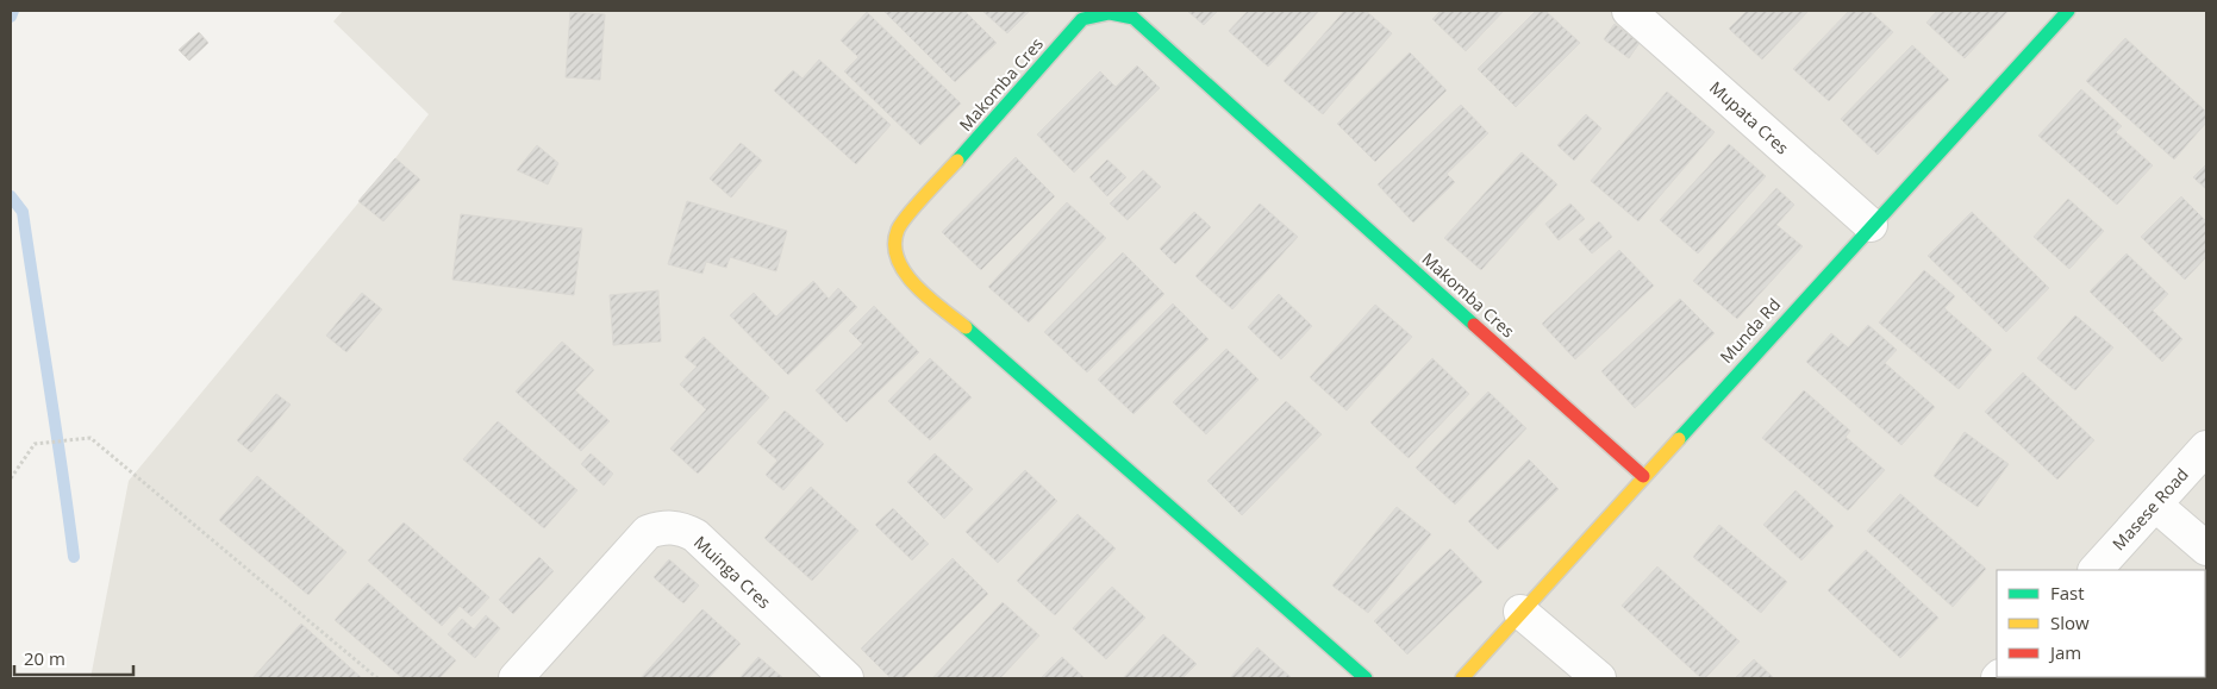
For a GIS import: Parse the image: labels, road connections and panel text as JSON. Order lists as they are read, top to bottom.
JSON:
{
  "streets": {
    "street": [
      "Makomba Cres",
      "Mupata Cres",
      "Munda Rd",
      "Masese Road",
      "Muinga Cres"
    ]
  },
  "crossings": [
    ["Makomba Cres", "Munda Rd"],
    ["Mupata Cres", "Munda Rd"]
  ],
  "legend": ["Fast", "Slow", "Jam"],
  "scale_bar": "20 m"
}
